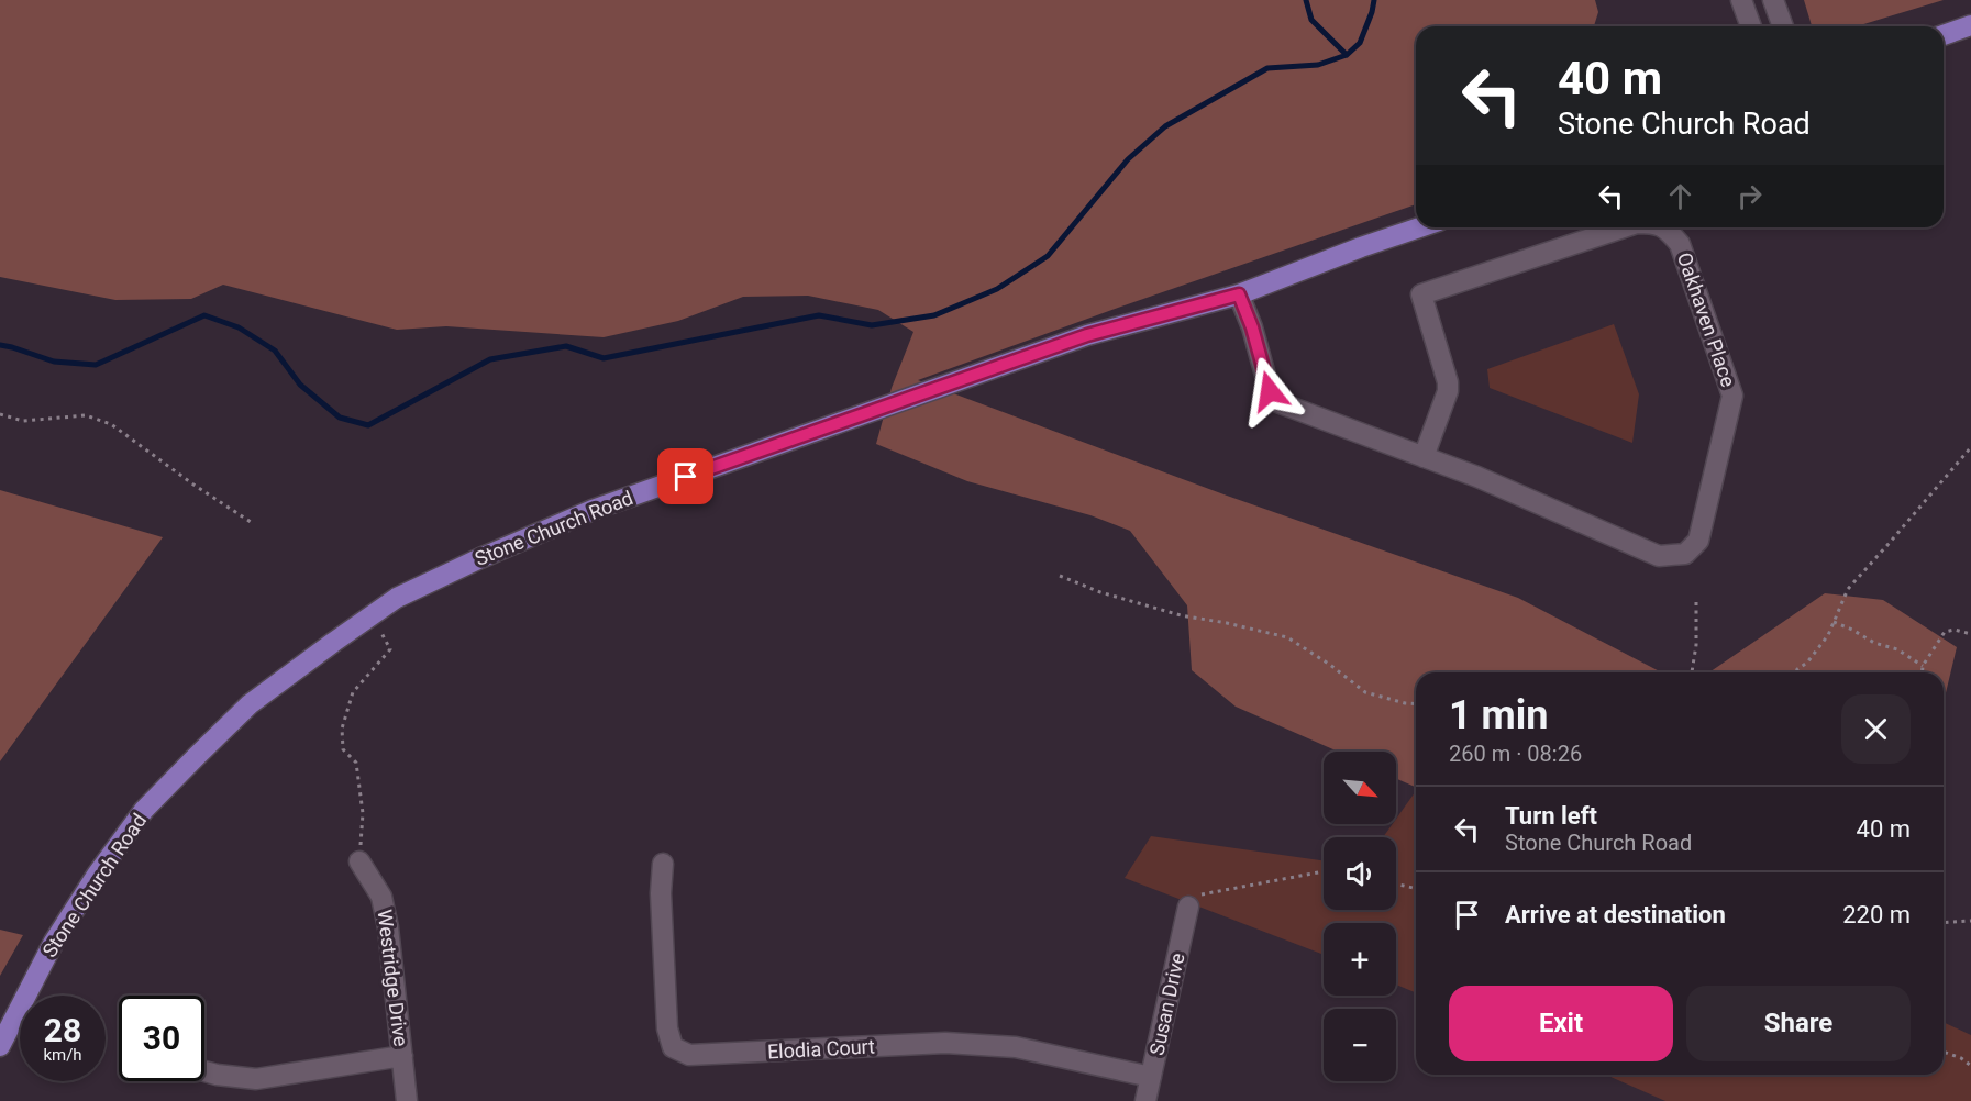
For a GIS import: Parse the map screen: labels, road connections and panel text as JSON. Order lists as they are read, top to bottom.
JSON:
{
  "streets": {
    "main road": ["Stone Church Road"],
    "street": [
      "Oakhaven Place",
      "Westridge Drive",
      "Susan Drive",
      "Elodia Court"
    ]
  },
  "crossings": [
    ["Oakhaven Place", "Stone Church Road"],
    ["Susan Drive", "Elodia Court"]
  ],
  "north": "bottom right",
  "page": {
    "turn": ["40 m", "Stone Church Road"],
    "heading": ["1 min", "260 m · 08:26"],
    "map_buttons": ["+", "−"],
    "list": [
      {
        "name": "Turn left",
        "note": "Stone Church Road",
        "value": "40 m"
      },
      {
        "name": "Arrive at destination",
        "value": "220 m"
      }
    ],
    "buttons": ["Exit", "Share"],
    "speed": "28 km/h",
    "limit": "30"
  }
}
